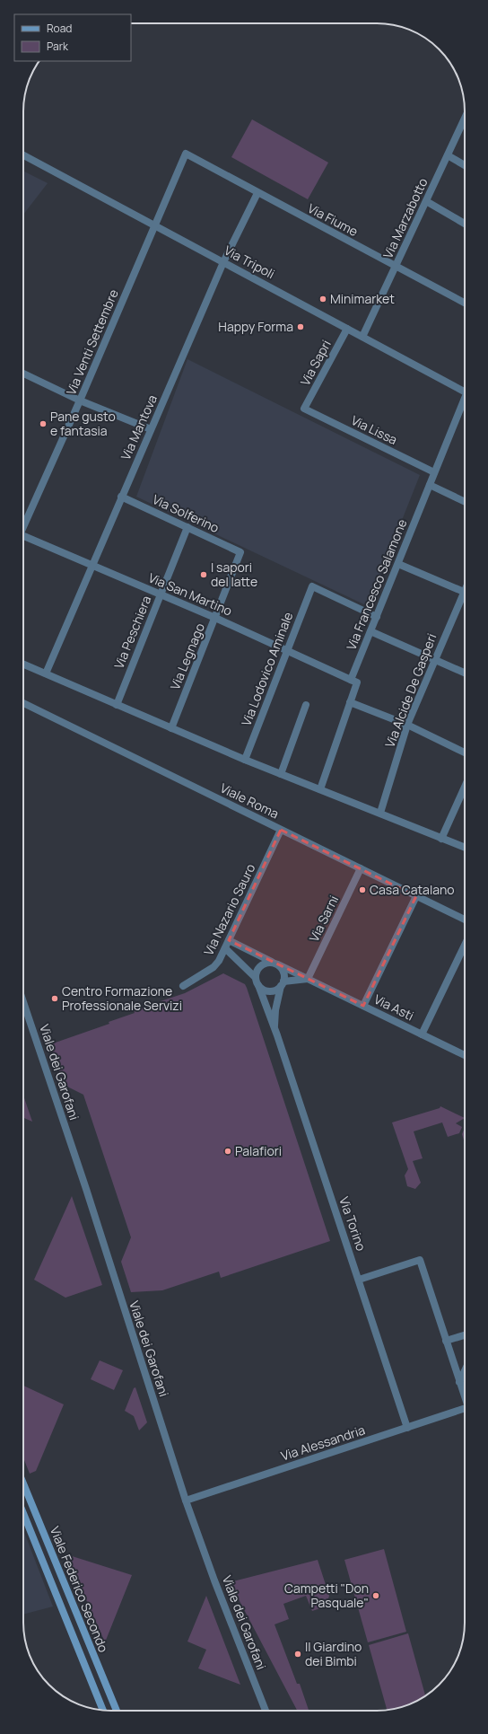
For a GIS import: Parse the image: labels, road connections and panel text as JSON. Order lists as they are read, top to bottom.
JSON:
{
  "streets": {
    "main road": ["Viale Federico Secondo"],
    "street": [
      "Via Marzabotto",
      "Via Fiume",
      "Via Tripoli",
      "Via Venti Settembre",
      "Via Sapri",
      "Via Mantova",
      "Via Lissa",
      "Via Solferino",
      "Via Francesco Salamone",
      "Via San Martino",
      "Via Peschiera",
      "Via Legnago",
      "Via Lodovico Aminale",
      "Via Alcide De Gasperi",
      "Viale Roma",
      "Via Nazario Sauro",
      "Via Sarni",
      "Via Asti",
      "Viale dei Garofani",
      "Via Torino",
      "Via Alessandria"
    ]
  },
  "crossings": [
    ["Via Marzabotto", "Via Fiume"],
    ["Via Marzabotto", "Via Tripoli"],
    ["Via Fiume", "Via Venti Settembre"],
    ["Via Fiume", "Via Mantova"],
    ["Via Tripoli", "Via Venti Settembre"],
    ["Via Tripoli", "Via Sapri"],
    ["Via Tripoli", "Via Mantova"],
    ["Via Sapri", "Via Lissa"],
    ["Via Mantova", "Via Solferino"],
    ["Via Mantova", "Via San Martino"],
    ["Via Lissa", "Via Francesco Salamone"],
    ["Via Solferino", "Via Peschiera"],
    ["Via Solferino", "Via Legnago"],
    ["Via Francesco Salamone", "Via San Martino"],
    ["Via Francesco Salamone", "Via Lodovico Aminale"],
    ["Via San Martino", "Via Peschiera"],
    ["Via San Martino", "Via Legnago"],
    ["Via San Martino", "Via Lodovico Aminale"],
    ["Viale Roma", "Via Nazario Sauro"],
    ["Viale Roma", "Via Sarni"],
    ["Via Nazario Sauro", "Via Asti"],
    ["Via Sarni", "Via Asti"],
    ["Via Asti", "Via Torino"],
    ["Viale dei Garofani", "Via Alessandria"],
    ["Via Torino", "Via Alessandria"]
  ],
  "places": [
    "Minimarket",
    "Happy Forma",
    "Pane gusto e fantasia",
    "I sapori del latte",
    "Casa Catalano",
    "Centro Formazione Professionale Servizi",
    "Palafiori",
    "Campetti \"Don Pasquale\"",
    "Il Giardino dei Bimbi"
  ],
  "legend": ["Road", "Park"]
}
